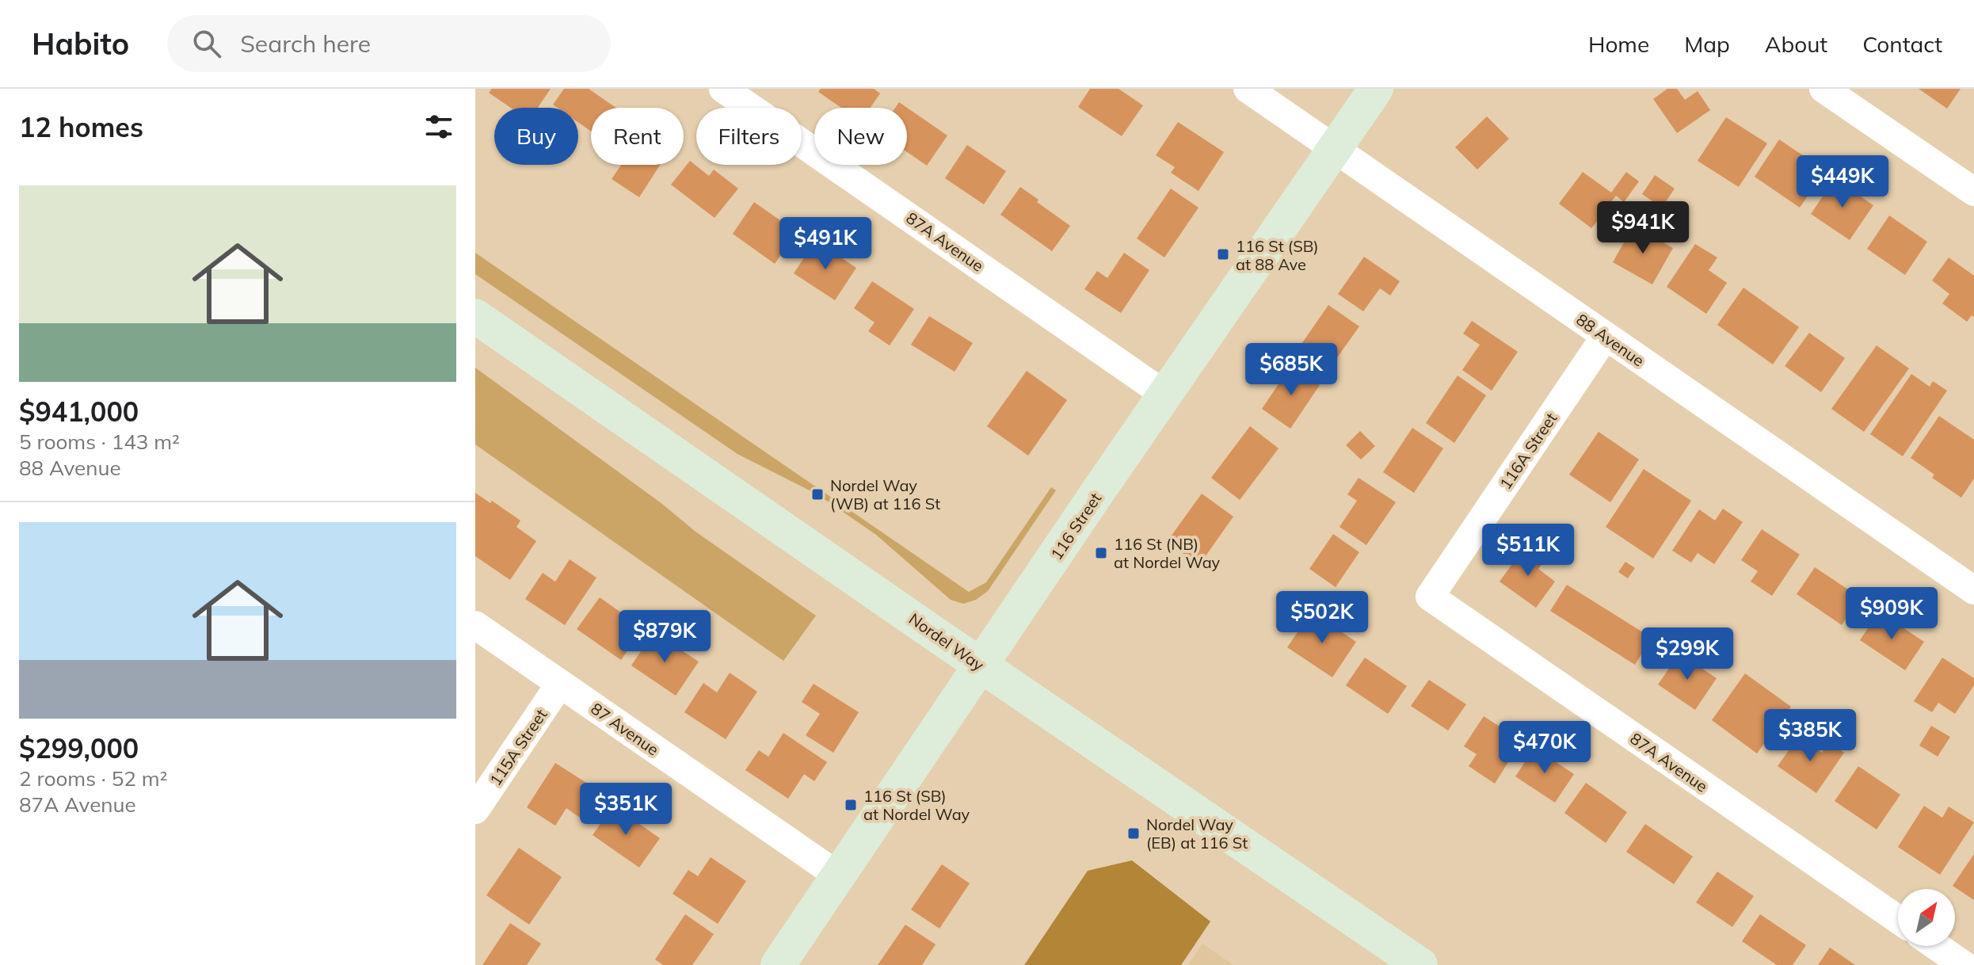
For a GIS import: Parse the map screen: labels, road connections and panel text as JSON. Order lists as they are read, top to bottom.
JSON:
{
  "streets": {
    "main road": ["116 Street", "Nordel Way"],
    "street": [
      "87A Avenue",
      "88 Avenue",
      "116A Street",
      "87 Avenue",
      "115A Street"
    ]
  },
  "crossings": [
    ["87A Avenue", "116A Street"],
    ["87A Avenue", "116 Street"],
    ["88 Avenue", "116A Street"],
    ["88 Avenue", "116 Street"],
    ["116 Street", "Nordel Way"],
    ["116 Street", "87 Avenue"],
    ["87 Avenue", "115A Street"]
  ],
  "places": {
    "transit": [
      "116 St (SB) at 88 Ave",
      "Nordel Way (WB) at 116 St",
      "116 St (NB) at Nordel Way",
      "116 St (SB) at Nordel Way",
      "Nordel Way (EB) at 116 St"
    ]
  },
  "north": "top right",
  "page": {
    "header": "Habito",
    "search": "Search here",
    "nav": [
      "Home",
      "Map",
      "About",
      "Contact"
    ],
    "heading": "12 homes",
    "chip": [
      "Buy",
      "Rent",
      "Filters",
      "New"
    ],
    "price": [
      "$449K",
      "$941K",
      "$491K",
      "$685K",
      "$511K",
      "$909K",
      "$502K",
      "$879K",
      "$299K",
      "$385K",
      "$470K",
      "$351K"
    ],
    "list": [
      {
        "name": "$941,000",
        "note": "5 rooms · 143 m² · 88 Avenue"
      },
      {
        "name": "$299,000",
        "note": "2 rooms · 52 m² · 87A Avenue"
      }
    ]
  }
}
